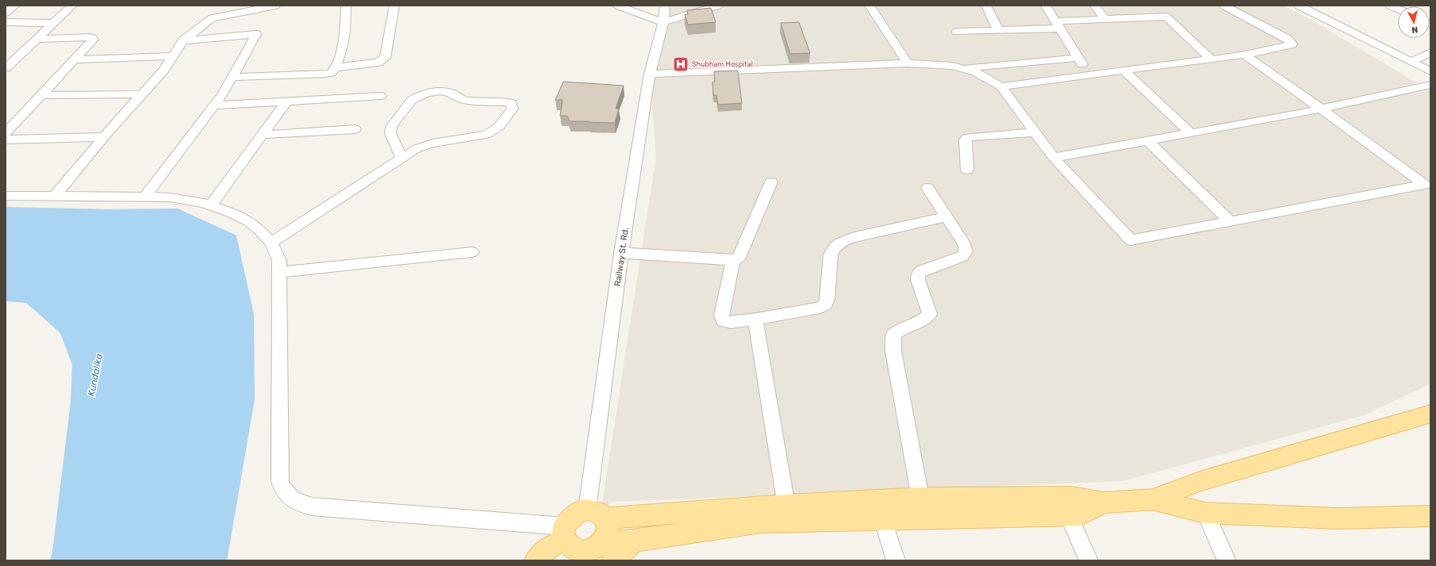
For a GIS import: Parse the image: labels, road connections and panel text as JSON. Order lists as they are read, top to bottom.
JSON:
{
  "streets": {
    "street": ["Railway St. Rd."]
  },
  "water": ["Kundalika"],
  "places": {
    "hospital": ["Shubham Hospital"]
  },
  "north": "bottom"
}
